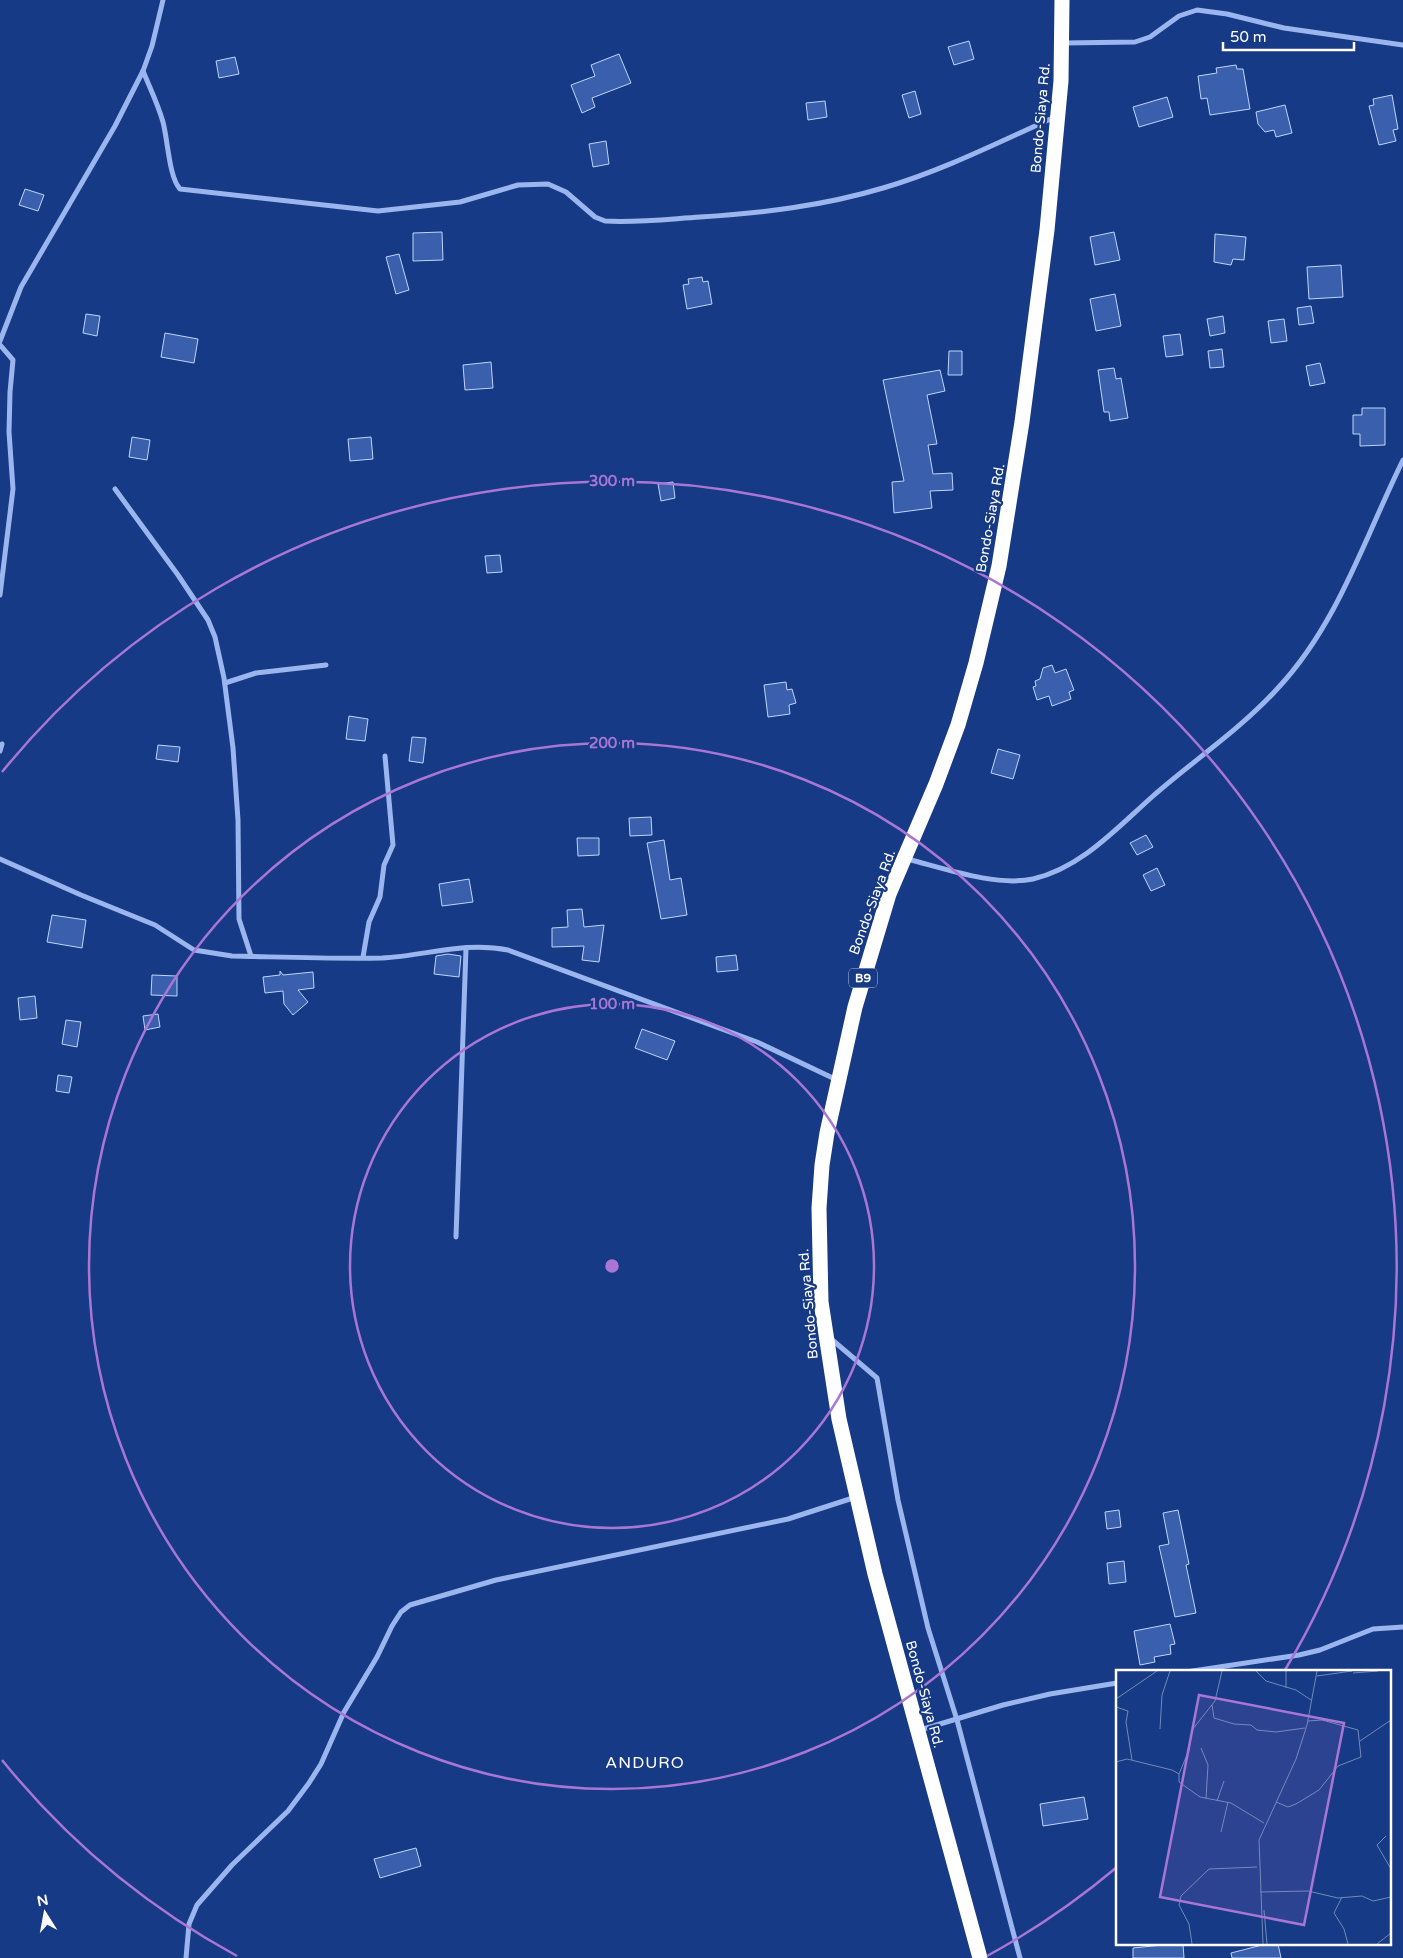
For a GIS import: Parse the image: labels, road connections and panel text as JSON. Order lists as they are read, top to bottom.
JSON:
{
  "streets": {
    "highway": ["Bondo-Siaya Rd.", "B9"]
  },
  "districts": ["ANDURO"],
  "scale_bar": "50 m",
  "north": "top",
  "rings": ["300 m", "200 m", "100 m"]
}
